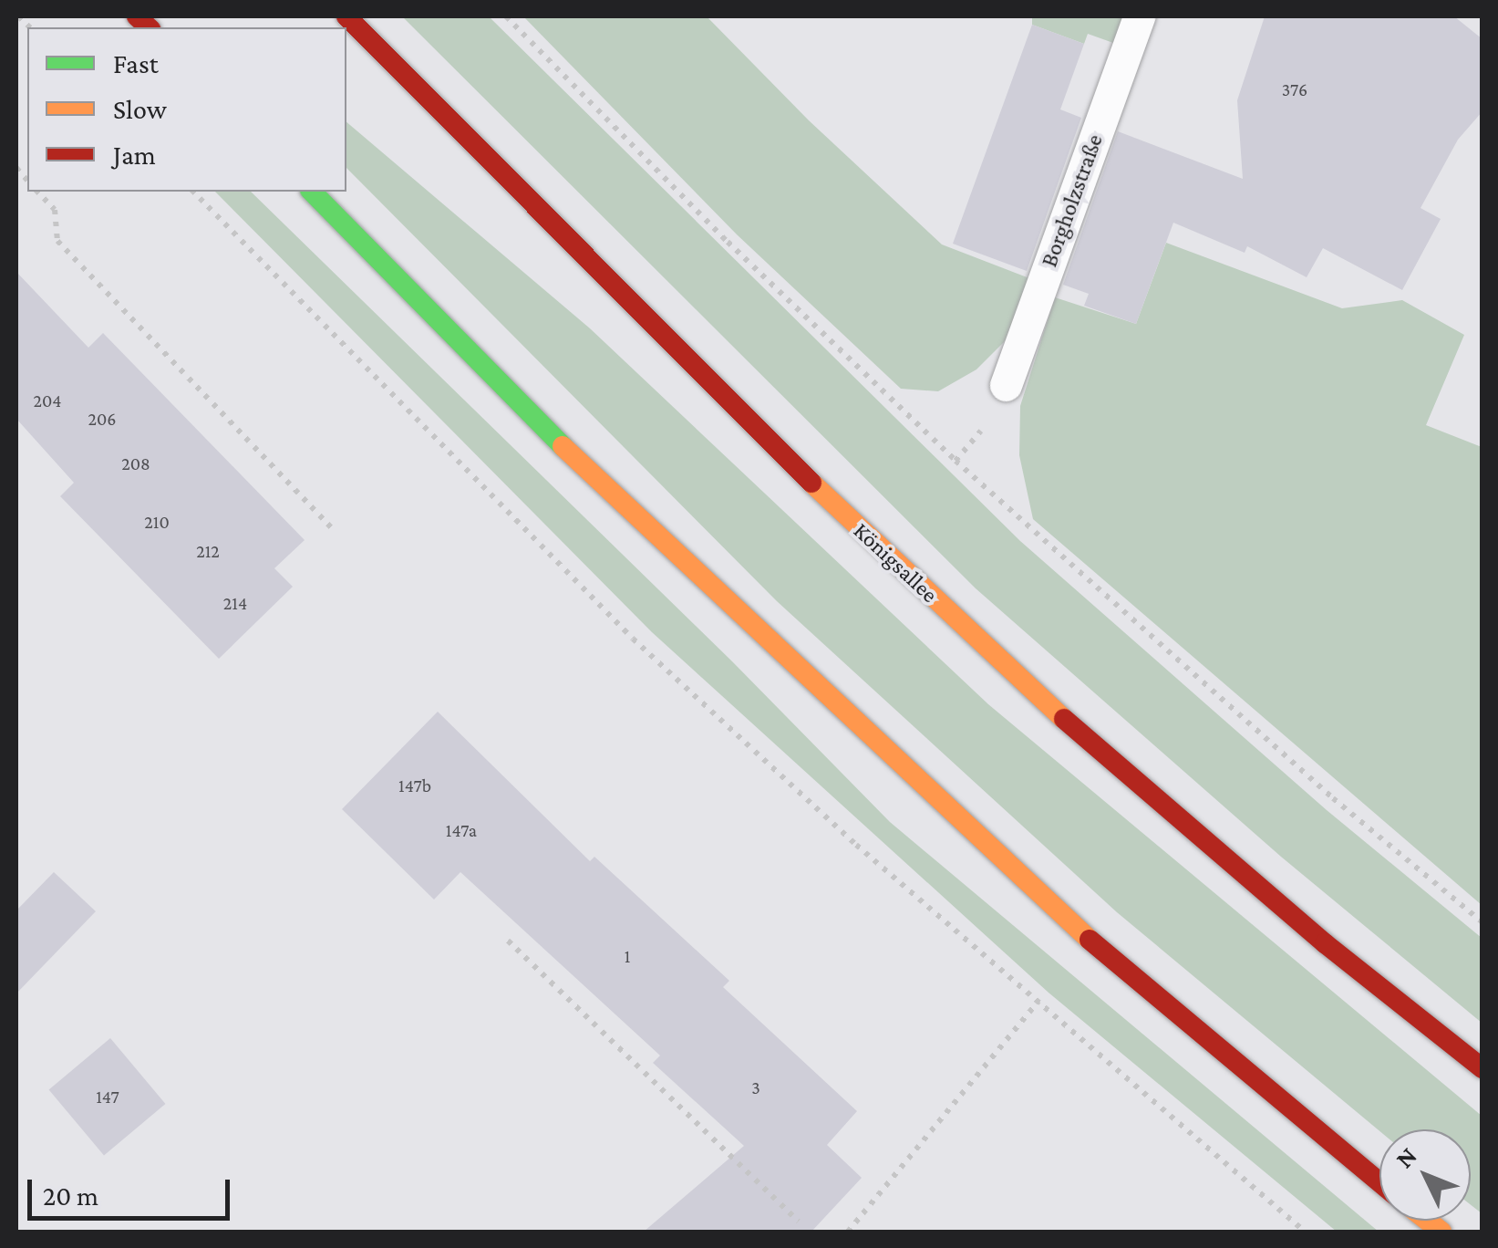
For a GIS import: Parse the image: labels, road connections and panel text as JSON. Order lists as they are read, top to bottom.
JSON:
{
  "streets": {
    "main road": ["Königsallee"],
    "lane": ["Borgholzstraße"]
  },
  "house_numbers": [
    "376",
    "204",
    "206",
    "208",
    "210",
    "212",
    "214",
    "147b",
    "147a",
    "1",
    "3",
    "147"
  ],
  "legend": ["Fast", "Slow", "Jam"],
  "scale_bar": "20 m",
  "north": "top left"
}
